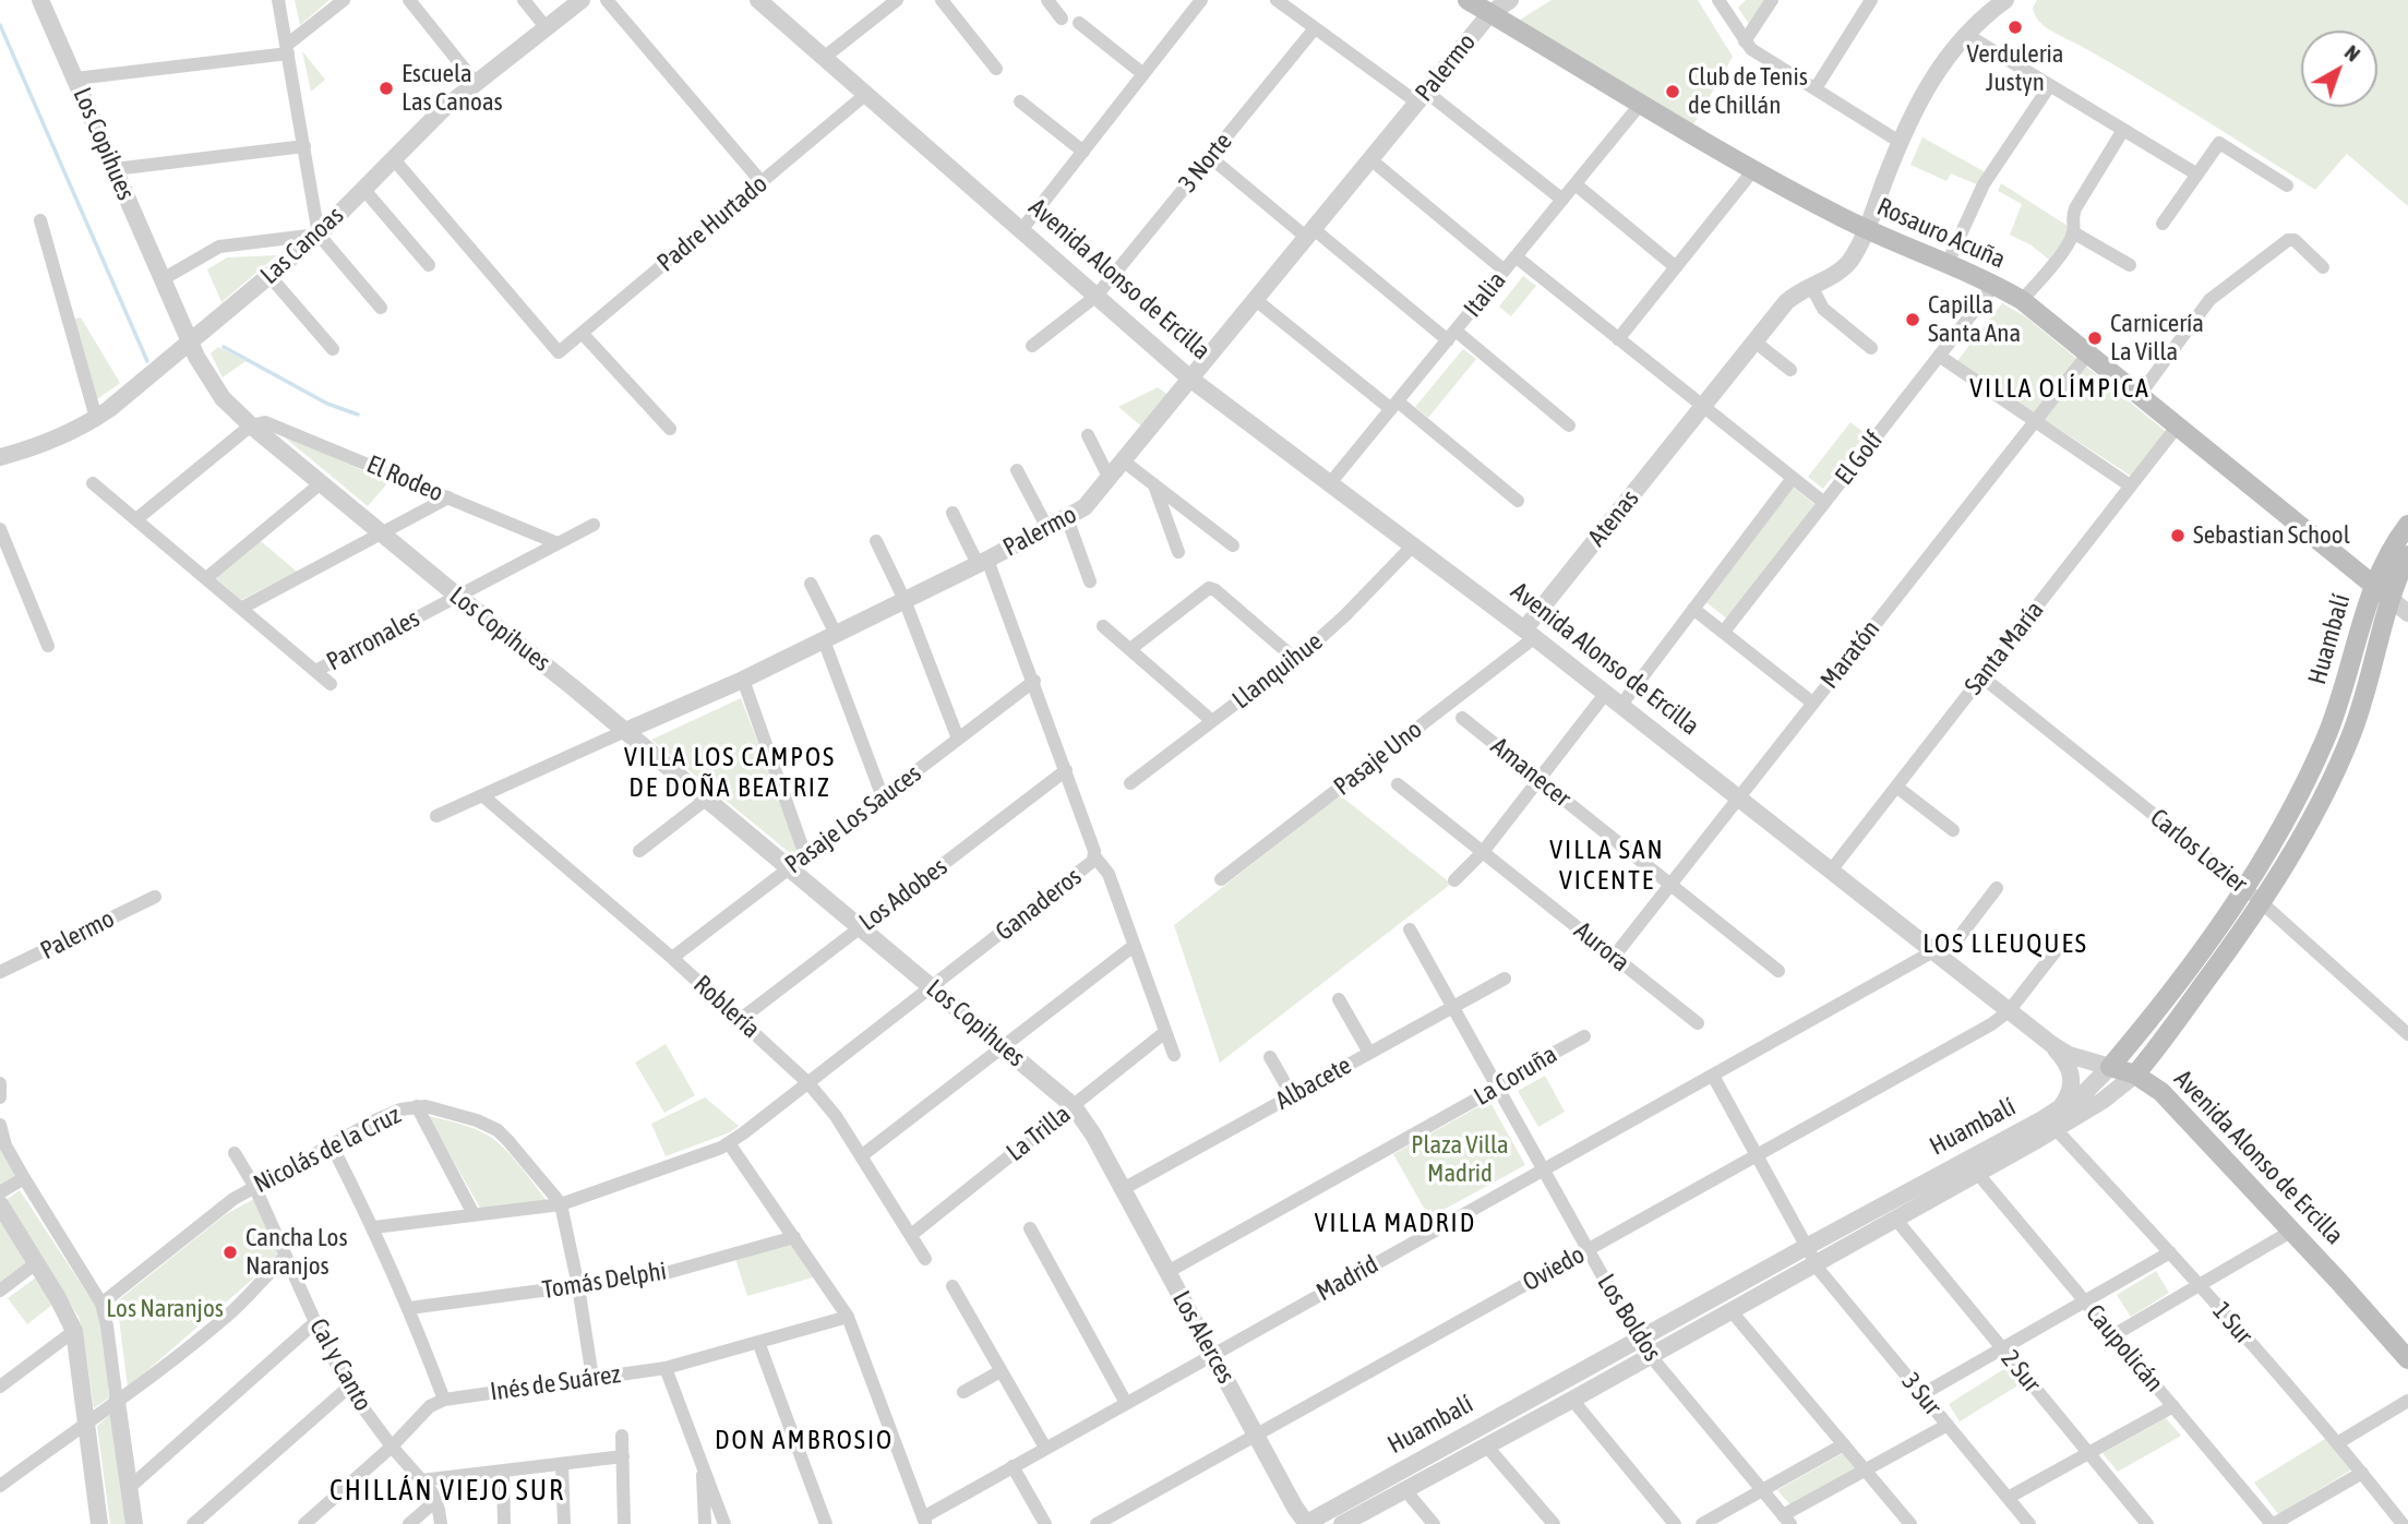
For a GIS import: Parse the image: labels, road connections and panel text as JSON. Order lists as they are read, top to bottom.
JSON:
{
  "streets": {
    "main road": ["Rosauro Acuña", "Avenida Alonso de Ercilla", "Huambalí"],
    "street": [
      "Palermo",
      "Los Copihues",
      "3 Norte",
      "Padre Hurtado",
      "Las Canoas",
      "Italia",
      "El Golf",
      "El Rodeo",
      "Atenas",
      "Parronales",
      "Santa María",
      "Maratón",
      "Llanquihue",
      "Pasaje Uno",
      "Amanecer",
      "Pasaje Los Sauces",
      "Carlos Lozier",
      "Los Adobes",
      "Ganaderos",
      "Aurora",
      "Roblería",
      "La Coruña",
      "Albacete",
      "La Trilla",
      "Nicolás de la Cruz",
      "Oviedo",
      "Madrid",
      "Tomás Delphi",
      "Los Boldos",
      "1 Sur",
      "Los Alerces",
      "Caupolicán",
      "Cal y Canto",
      "2 Sur",
      "Inés de Suárez",
      "3 Sur"
    ]
  },
  "crossings": [
    ["Palermo", "Los Copihues"],
    ["Palermo", "Rosauro Acuña"],
    ["Palermo", "Avenida Alonso de Ercilla"],
    ["Palermo", "Ganaderos"],
    ["Palermo", "Roblería"],
    ["Los Copihues", "Las Canoas"],
    ["Los Copihues", "El Rodeo"],
    ["Los Copihues", "Parronales"],
    ["Los Copihues", "Pasaje Los Sauces"],
    ["Los Copihues", "Los Adobes"],
    ["Los Copihues", "Ganaderos"],
    ["Los Copihues", "La Trilla"],
    ["Los Copihues", "Los Alerces"],
    ["3 Norte", "Avenida Alonso de Ercilla"],
    ["Padre Hurtado", "Las Canoas"],
    ["Padre Hurtado", "Avenida Alonso de Ercilla"],
    ["Rosauro Acuña", "Italia"],
    ["Rosauro Acuña", "El Golf"],
    ["Rosauro Acuña", "Atenas"],
    ["Rosauro Acuña", "Huambalí"],
    ["Rosauro Acuña", "Santa María"],
    ["Rosauro Acuña", "Maratón"],
    ["Avenida Alonso de Ercilla", "Italia"],
    ["Avenida Alonso de Ercilla", "El Golf"],
    ["Avenida Alonso de Ercilla", "Atenas"],
    ["Avenida Alonso de Ercilla", "Huambalí"],
    ["Avenida Alonso de Ercilla", "Santa María"],
    ["Avenida Alonso de Ercilla", "Maratón"],
    ["Avenida Alonso de Ercilla", "Llanquihue"],
    ["Avenida Alonso de Ercilla", "Pasaje Uno"],
    ["Avenida Alonso de Ercilla", "Oviedo"],
    ["Avenida Alonso de Ercilla", "Madrid"],
    ["El Rodeo", "Parronales"],
    ["Atenas", "Pasaje Uno"],
    ["Huambalí", "Carlos Lozier"],
    ["Huambalí", "Los Boldos"],
    ["Huambalí", "1 Sur"],
    ["Huambalí", "Los Alerces"],
    ["Huambalí", "Caupolicán"],
    ["Huambalí", "2 Sur"],
    ["Huambalí", "3 Sur"],
    ["Santa María", "Carlos Lozier"],
    ["Maratón", "Amanecer"],
    ["Maratón", "Aurora"],
    ["Pasaje Los Sauces", "Ganaderos"],
    ["Pasaje Los Sauces", "Roblería"],
    ["Los Adobes", "Ganaderos"],
    ["Los Adobes", "Roblería"],
    ["Ganaderos", "Roblería"],
    ["Ganaderos", "Nicolás de la Cruz"],
    ["Roblería", "La Trilla"],
    ["La Coruña", "Los Boldos"],
    ["La Coruña", "Los Alerces"],
    ["Albacete", "Los Boldos"],
    ["Albacete", "Los Alerces"],
    ["Nicolás de la Cruz", "Tomás Delphi"],
    ["Nicolás de la Cruz", "Cal y Canto"],
    ["Nicolás de la Cruz", "Inés de Suárez"],
    ["Oviedo", "Los Boldos"],
    ["Oviedo", "Los Alerces"],
    ["Oviedo", "3 Sur"],
    ["Madrid", "Los Boldos"],
    ["Madrid", "Los Alerces"],
    ["Madrid", "3 Sur"],
    ["Cal y Canto", "Inés de Suárez"]
  ],
  "districts": [
    "VILLA OLÍMPICA",
    "VILLA LOS CAMPOS DE DOÑA BEATRIZ",
    "VILLA SAN VICENTE",
    "LOS LLEUQUES",
    "VILLA MADRID",
    "DON AMBROSIO",
    "CHILLÁN VIEJO SUR"
  ],
  "parks": ["Plaza Villa Madrid", "Los Naranjos"],
  "places": [
    "Verduleria Justyn",
    "Escuela Las Canoas",
    "Club de Tenis de Chillán",
    "Capilla Santa Ana",
    "Carnicería La Villa",
    "Sebastian School",
    "Cancha Los Naranjos"
  ],
  "north": "top right"
}
